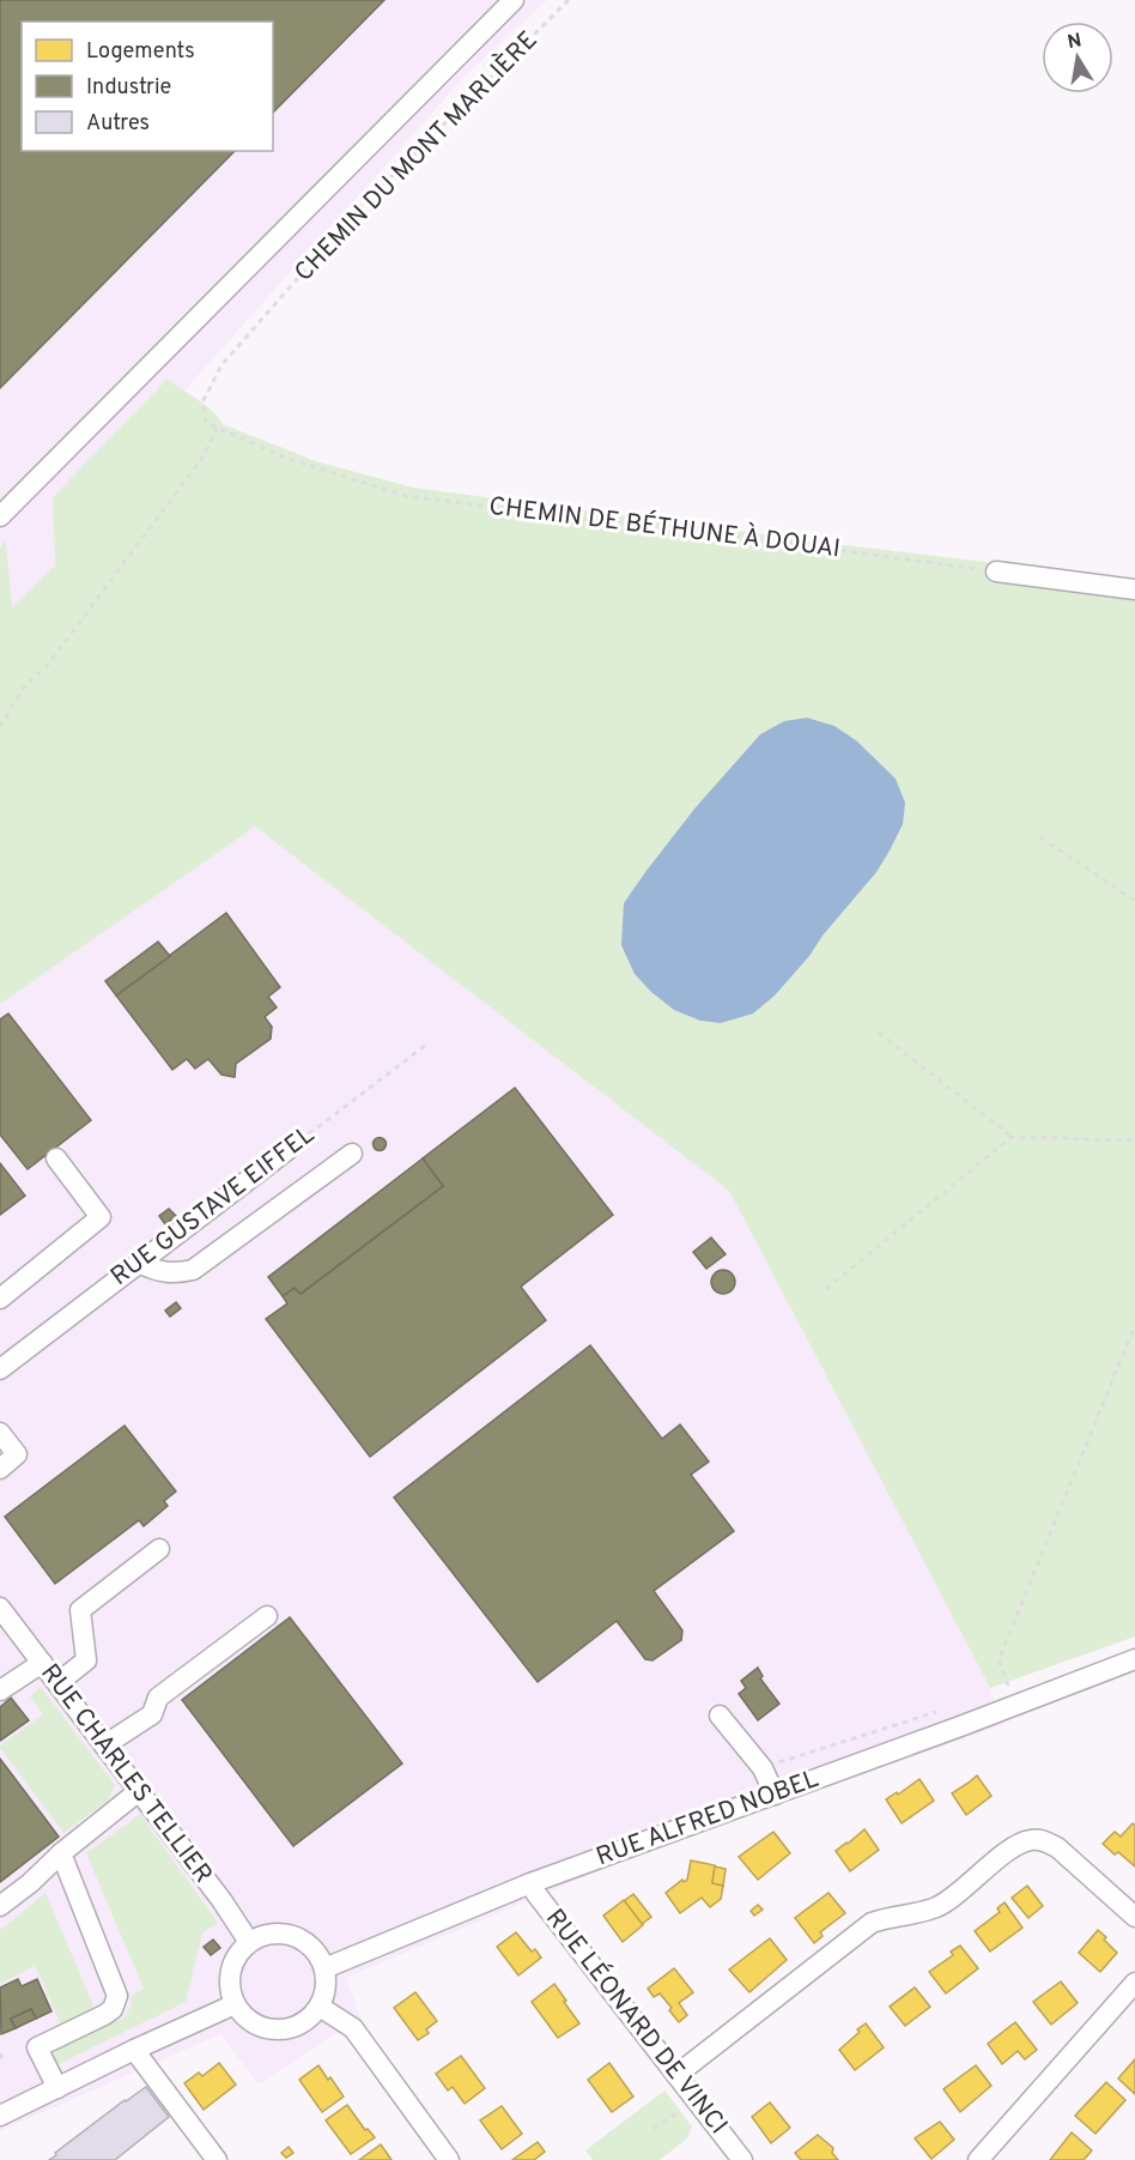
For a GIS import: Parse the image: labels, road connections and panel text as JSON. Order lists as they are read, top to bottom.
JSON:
{
  "streets": {
    "street": [
      "RUE GUSTAVE EIFFEL",
      "RUE CHARLES TELLIER",
      "RUE ALFRED NOBEL",
      "RUE LÉONARD DE VINCI"
    ],
    "path": ["CHEMIN DU MONT MARLIÈRE", "CHEMIN DE BÉTHUNE À DOUAI"]
  },
  "crossings": [
    ["CHEMIN DU MONT MARLIÈRE", "CHEMIN DE BÉTHUNE À DOUAI"],
    ["RUE CHARLES TELLIER", "RUE ALFRED NOBEL"],
    ["RUE ALFRED NOBEL", "RUE LÉONARD DE VINCI"]
  ],
  "legend": ["Logements", "Industrie", "Autres"],
  "north": "top"
}
